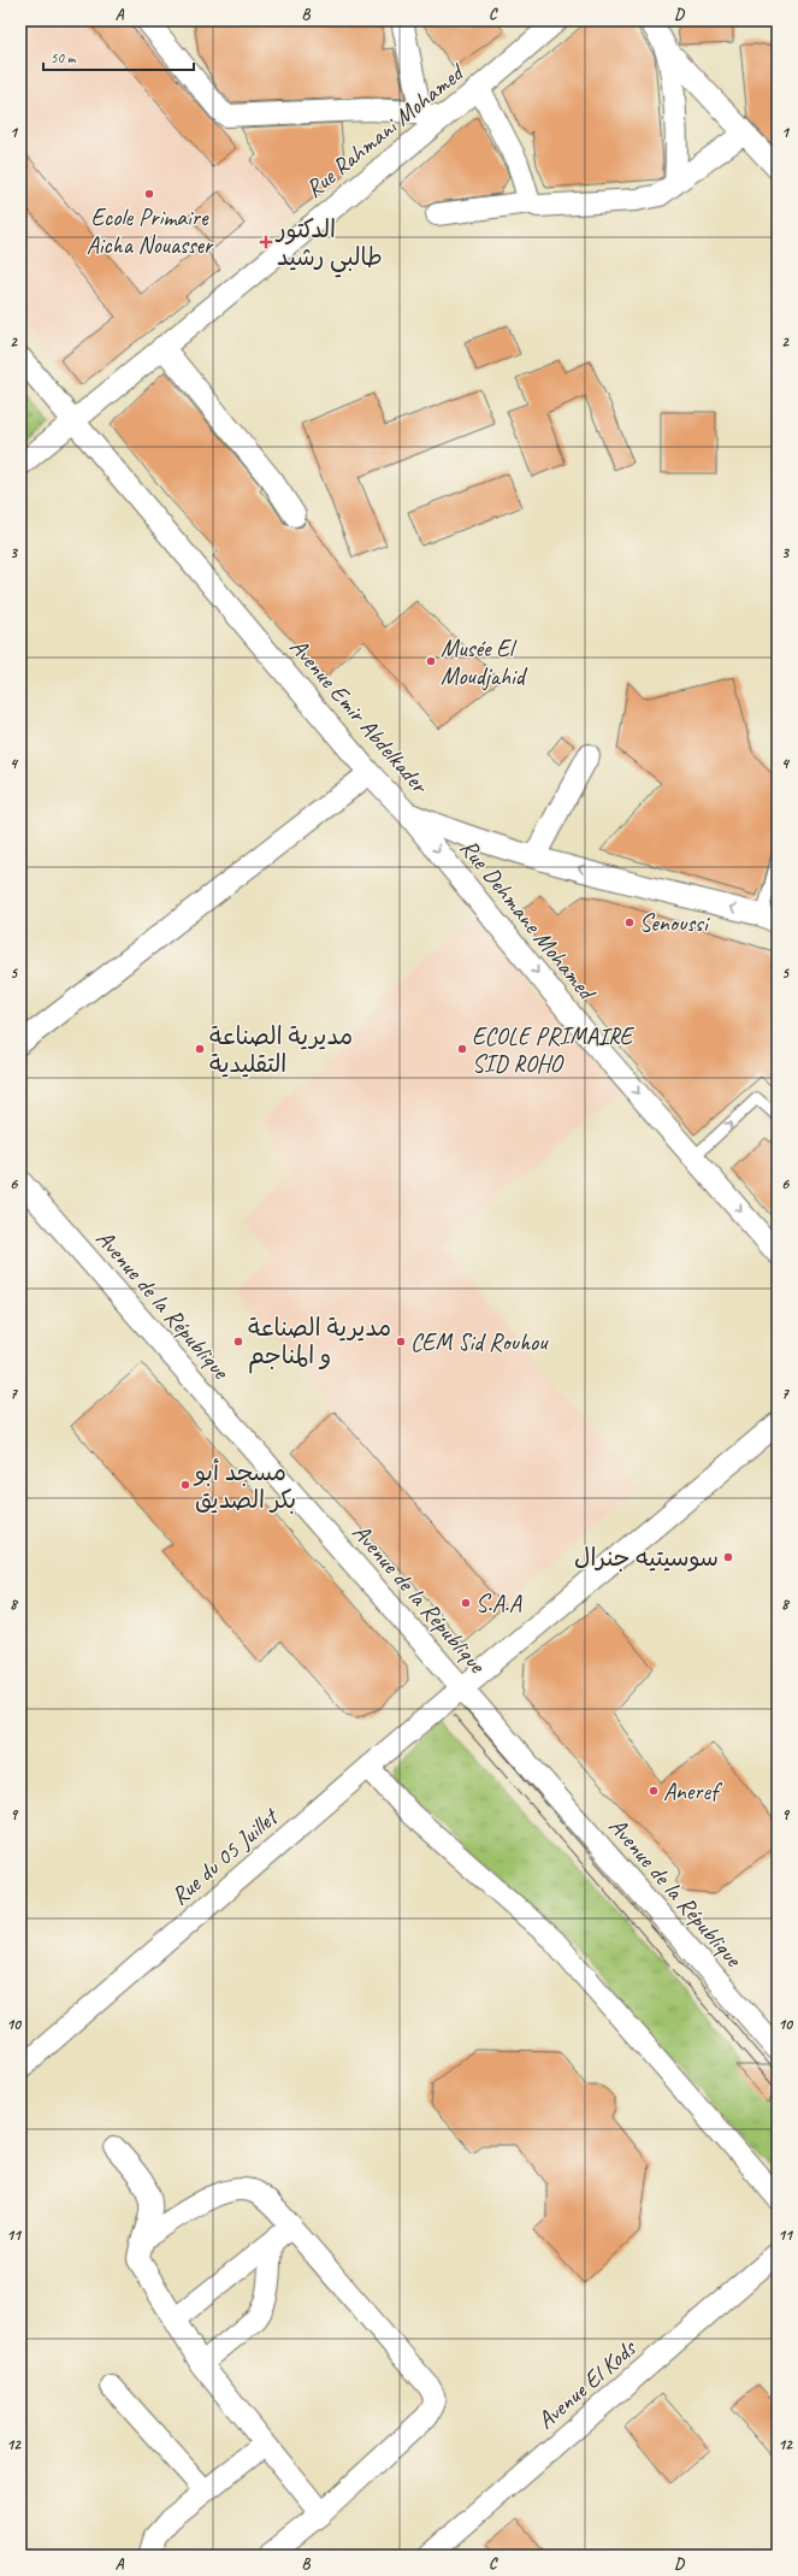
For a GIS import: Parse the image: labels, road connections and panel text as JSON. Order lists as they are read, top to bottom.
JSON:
{
  "streets": {
    "street": [
      "Rue Rahmani Mohamed",
      "Avenue Emir Abdelkader",
      "Rue Dehmane Mohamed",
      "Avenue de la République",
      "Rue du 05 Juillet",
      "Avenue El Kods"
    ]
  },
  "crossings": [
    ["Rue Rahmani Mohamed", "Avenue Emir Abdelkader"],
    ["Avenue Emir Abdelkader", "Rue Dehmane Mohamed"],
    ["Avenue de la République", "Rue du 05 Juillet"]
  ],
  "one_way": ["Rue Dehmane Mohamed"],
  "places": {
    "other": [
      "Ecole Primaire Aicha Nouasser",
      "Musée El Moudjahid",
      "Senoussi",
      "مديرية الصناعة التقليدية",
      "ECOLE PRIMAIRE SID ROHO",
      "مديرية الصناعة و المناجم",
      "CEM Sid Rouhou",
      "مسجد أبو بكر الصديق",
      "سوسيتيه جنرال",
      "S.A.A",
      "Aneref"
    ],
    "health": ["الدكتور طالبي رشيد"]
  },
  "scale_bar": "50 m",
  "grid": {
    "columns": [
      "A",
      "B",
      "C",
      "D"
    ],
    "rows": [
      "1",
      "2",
      "3",
      "4",
      "5",
      "6",
      "7",
      "8",
      "9",
      "10",
      "11",
      "12"
    ]
  }
}
